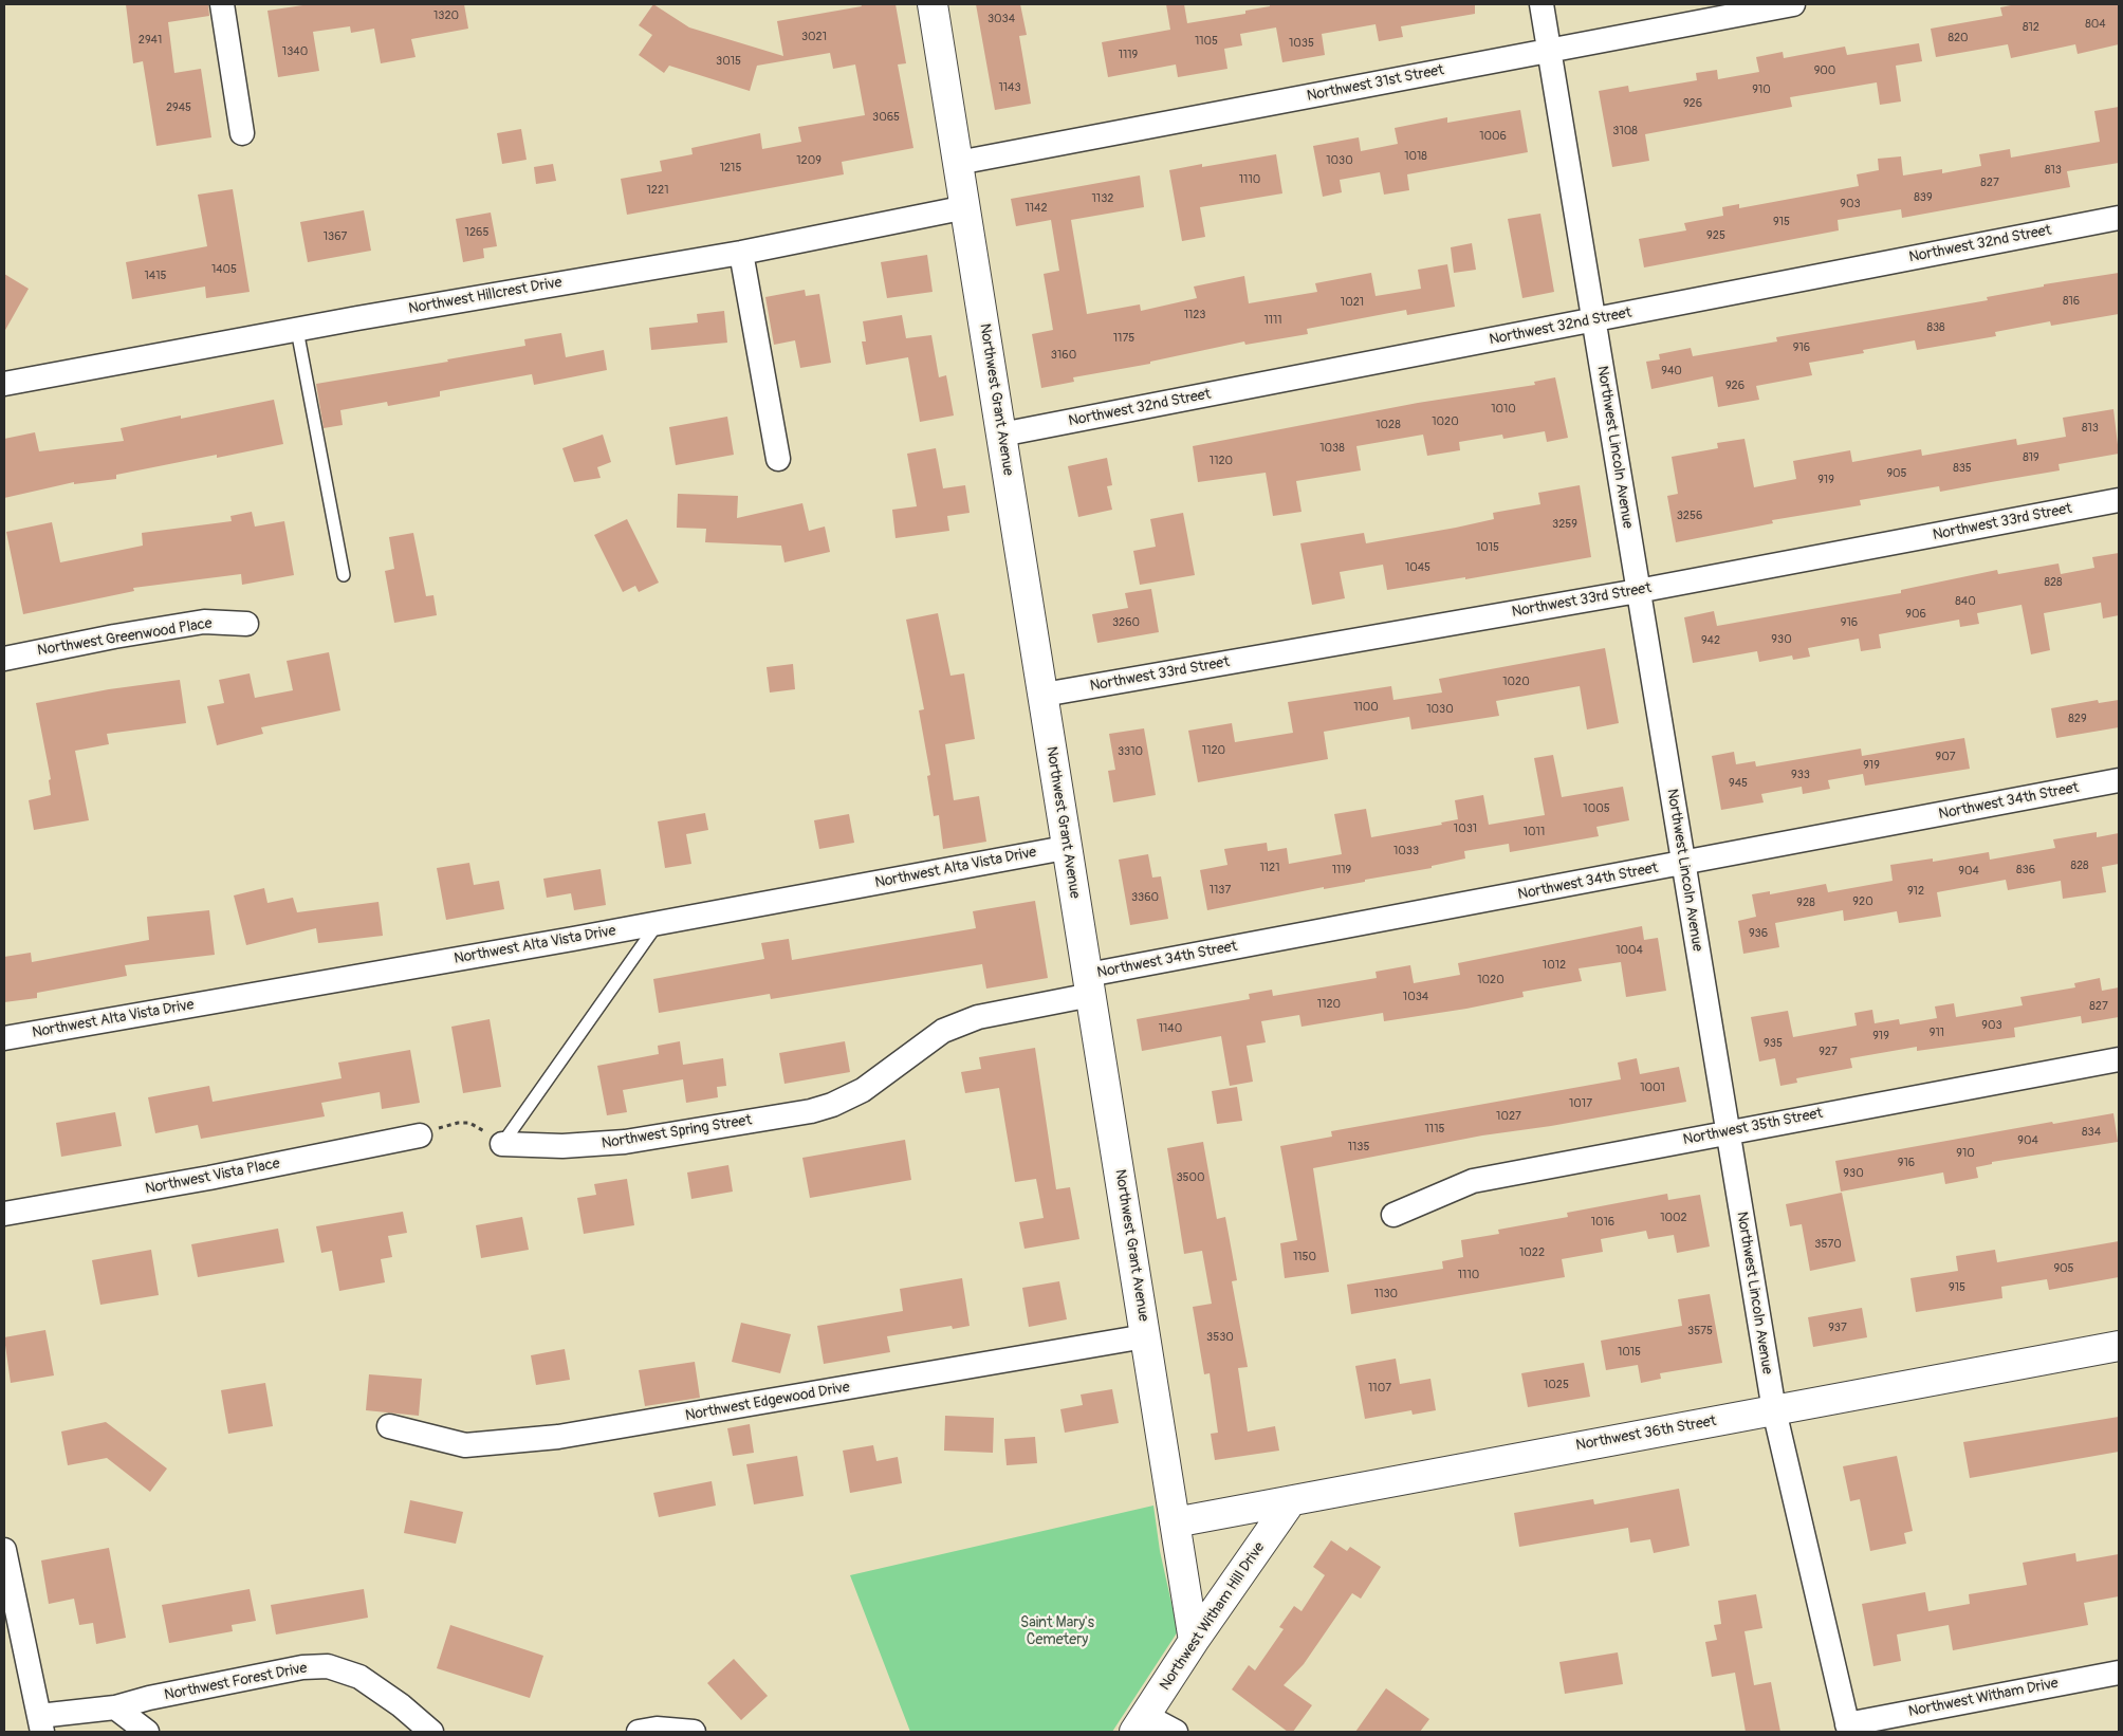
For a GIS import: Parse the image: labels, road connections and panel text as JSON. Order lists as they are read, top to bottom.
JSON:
{
  "streets": {
    "street": [
      "Northwest 31st Street",
      "Northwest 32nd Street",
      "Northwest Hillcrest Drive",
      "Northwest Grant Avenue",
      "Northwest Lincoln Avenue",
      "Northwest 33rd Street",
      "Northwest Greenwood Place",
      "Northwest 34th Street",
      "Northwest Alta Vista Drive",
      "Northwest 35th Street",
      "Northwest Spring Street",
      "Northwest Vista Place",
      "Northwest Edgewood Drive",
      "Northwest 36th Street",
      "Northwest Witham Hill Drive",
      "Northwest Forest Drive",
      "Northwest Witham Drive"
    ]
  },
  "crossings": [
    ["Northwest 31st Street", "Northwest Grant Avenue"],
    ["Northwest 31st Street", "Northwest Lincoln Avenue"],
    ["Northwest 32nd Street", "Northwest Grant Avenue"],
    ["Northwest 32nd Street", "Northwest Lincoln Avenue"],
    ["Northwest Hillcrest Drive", "Northwest Grant Avenue"],
    ["Northwest Grant Avenue", "Northwest 33rd Street"],
    ["Northwest Grant Avenue", "Northwest 34th Street"],
    ["Northwest Grant Avenue", "Northwest Alta Vista Drive"],
    ["Northwest Grant Avenue", "Northwest Spring Street"],
    ["Northwest Grant Avenue", "Northwest Edgewood Drive"],
    ["Northwest Grant Avenue", "Northwest 36th Street"],
    ["Northwest Grant Avenue", "Northwest Witham Hill Drive"],
    ["Northwest Lincoln Avenue", "Northwest 33rd Street"],
    ["Northwest Lincoln Avenue", "Northwest 34th Street"],
    ["Northwest Lincoln Avenue", "Northwest 35th Street"],
    ["Northwest Lincoln Avenue", "Northwest 36th Street"],
    ["Northwest Lincoln Avenue", "Northwest Witham Drive"],
    ["Northwest 34th Street", "Northwest Spring Street"],
    ["Northwest 36th Street", "Northwest Witham Hill Drive"]
  ],
  "parks": ["Saint Mary's Cemetery"],
  "house_numbers": [
    "1320",
    "3034",
    "804",
    "812",
    "3021",
    "820",
    "2941",
    "1105",
    "1035",
    "1340",
    "1119",
    "3015",
    "900",
    "1143",
    "910",
    "926",
    "2945",
    "3065",
    "3108",
    "1006",
    "1018",
    "1209",
    "1030",
    "1215",
    "813",
    "1110",
    "827",
    "1221",
    "839",
    "1132",
    "903",
    "1142",
    "915",
    "1265",
    "925",
    "1367",
    "1405",
    "1415",
    "816",
    "1021",
    "1123",
    "1111",
    "838",
    "1175",
    "916",
    "3160",
    "940",
    "926",
    "1010",
    "1020",
    "1028",
    "813",
    "1038",
    "819",
    "1120",
    "835",
    "905",
    "919",
    "3256",
    "3259",
    "1015",
    "1045",
    "828",
    "840",
    "906",
    "3260",
    "916",
    "930",
    "942",
    "1020",
    "1100",
    "1030",
    "829",
    "1120",
    "3310",
    "907",
    "919",
    "933",
    "945",
    "1005",
    "1031",
    "1011",
    "1033",
    "828",
    "1121",
    "1119",
    "836",
    "904",
    "1137",
    "912",
    "3360",
    "920",
    "928",
    "936",
    "1004",
    "1012",
    "1020",
    "1034",
    "1120",
    "827",
    "903",
    "1140",
    "911",
    "919",
    "935",
    "927",
    "1001",
    "1017",
    "1027",
    "1115",
    "834",
    "904",
    "1135",
    "910",
    "916",
    "930",
    "3500",
    "1002",
    "1016",
    "3570",
    "1022",
    "1150",
    "905",
    "1110",
    "915",
    "1130",
    "937",
    "3575",
    "3530",
    "1015",
    "1025",
    "1107"
  ]
}
